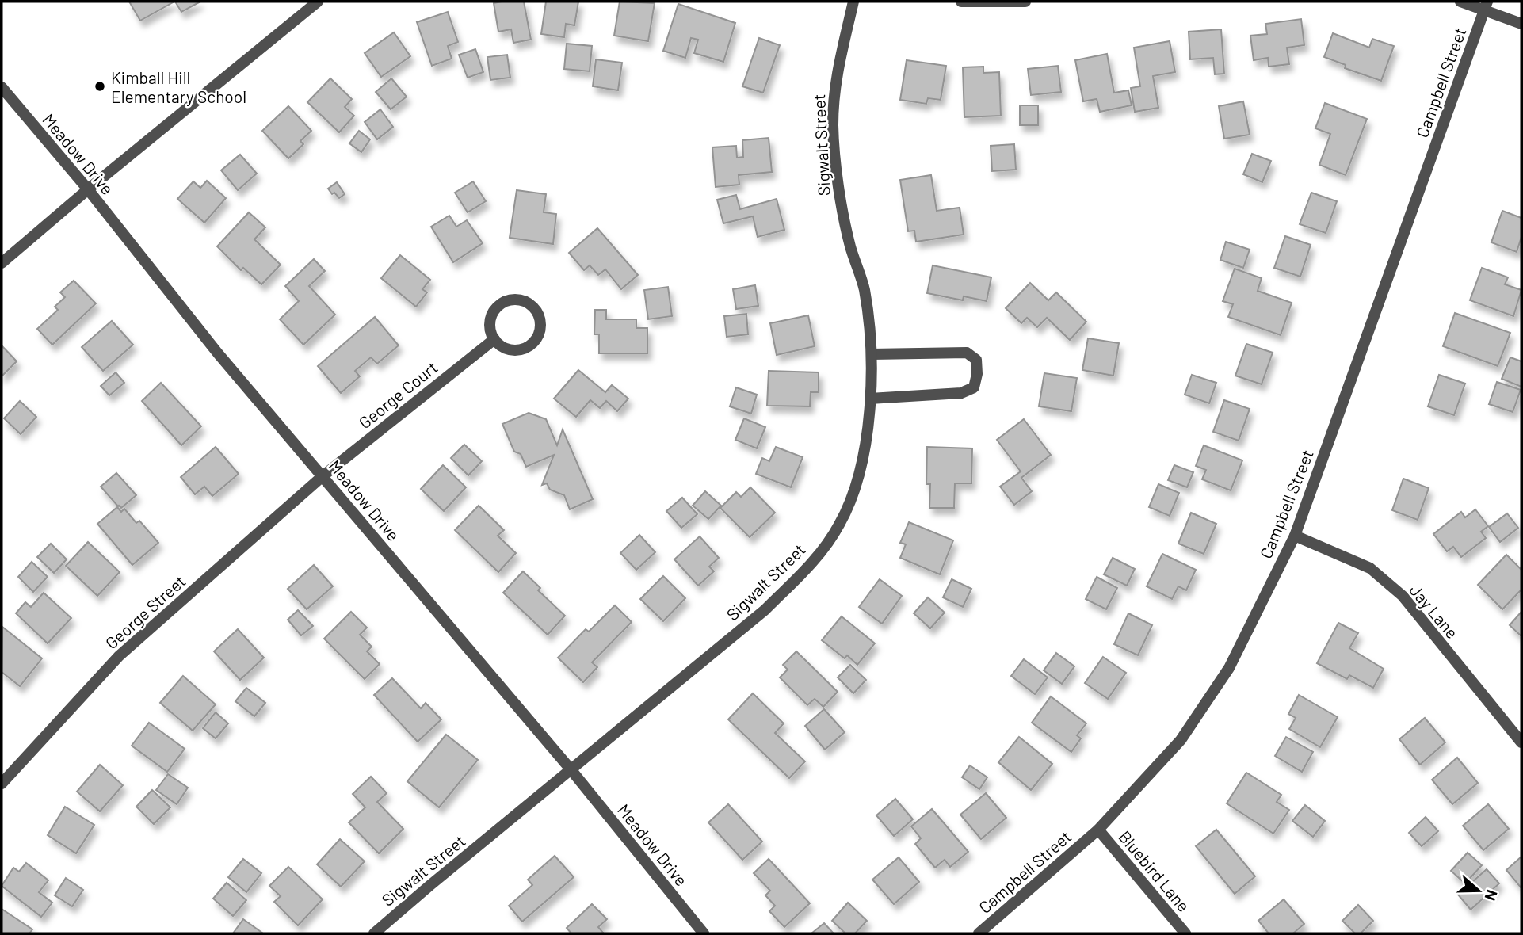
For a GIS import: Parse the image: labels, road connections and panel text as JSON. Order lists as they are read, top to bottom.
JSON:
{
  "streets": {
    "street": [
      "Campbell Street",
      "Sigwalt Street",
      "Meadow Drive",
      "George Court",
      "Jay Lane",
      "George Street",
      "Bluebird Lane"
    ]
  },
  "crossings": [
    ["Campbell Street", "Jay Lane"],
    ["Campbell Street", "Bluebird Lane"],
    ["Sigwalt Street", "Meadow Drive"],
    ["Meadow Drive", "George Court"],
    ["Meadow Drive", "George Street"],
    ["George Court", "George Street"]
  ],
  "places": ["Kimball Hill Elementary School"],
  "north": "right"
}
